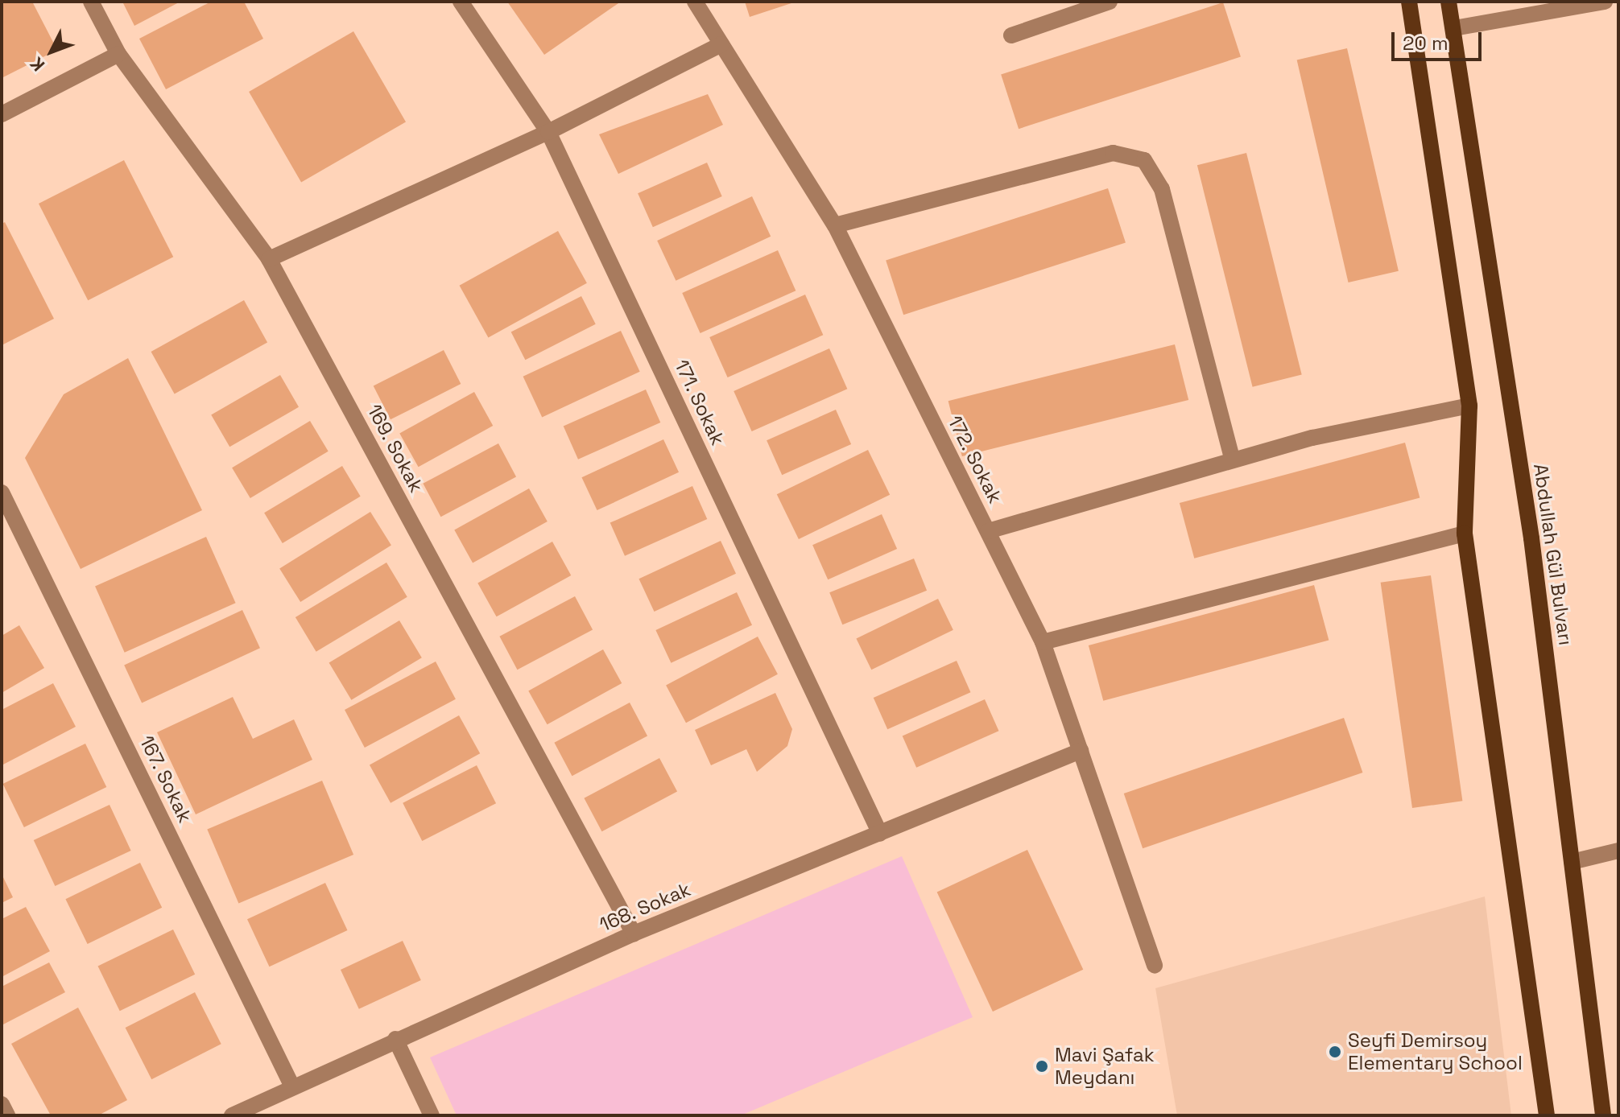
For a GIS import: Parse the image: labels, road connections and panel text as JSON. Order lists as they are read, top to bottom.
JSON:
{
  "streets": {
    "main road": ["Abdullah Gül Bulvarı"],
    "street": [
      "171. Sokak",
      "169. Sokak",
      "172. Sokak",
      "167. Sokak",
      "168. Sokak"
    ]
  },
  "crossings": [
    ["171. Sokak", "168. Sokak"],
    ["169. Sokak", "168. Sokak"],
    ["172. Sokak", "168. Sokak"],
    ["167. Sokak", "168. Sokak"]
  ],
  "places": ["Seyfi Demirsoy Elementary School", "Mavi Şafak Meydanı"],
  "scale_bar": "20 m",
  "north": "bottom left"
}
